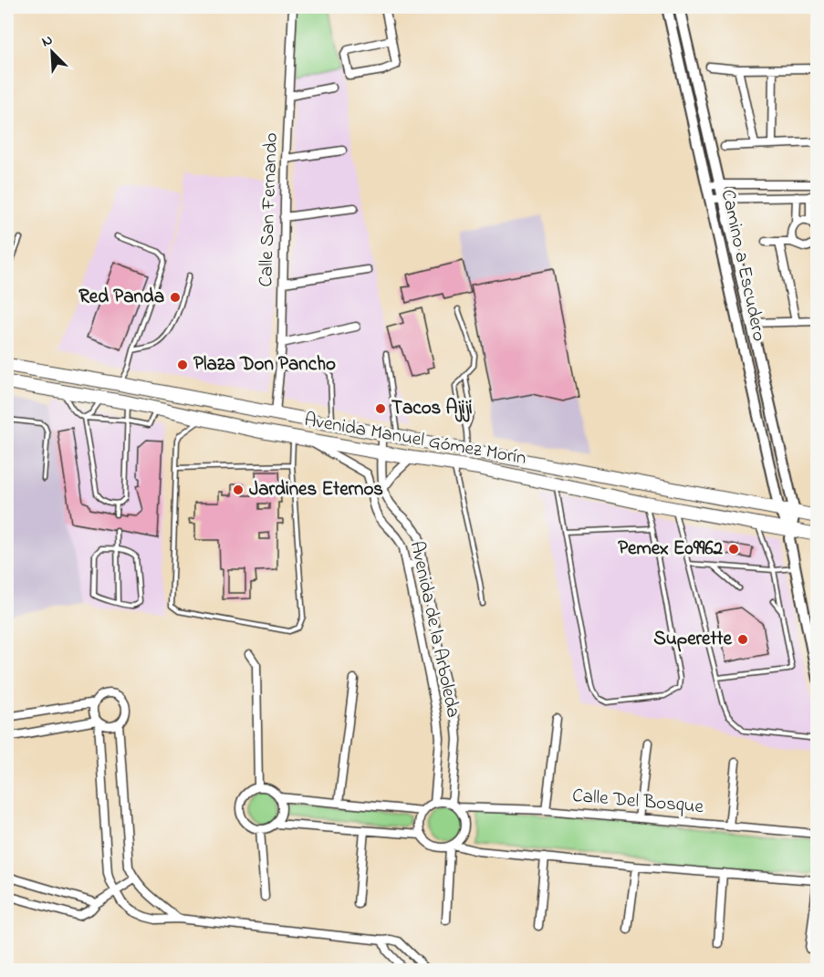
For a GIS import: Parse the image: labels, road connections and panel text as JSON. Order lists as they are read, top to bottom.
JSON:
{
  "streets": {
    "main road": ["Avenida Manuel Gómez Morín"],
    "street": [
      "Calle San Fernando",
      "Camino a Escudero",
      "Avenida de la Arboleda",
      "Calle Del Bosque"
    ]
  },
  "crossings": [
    ["Calle San Fernando", "Avenida Manuel Gómez Morín"],
    ["Camino a Escudero", "Avenida Manuel Gómez Morín"],
    ["Avenida de la Arboleda", "Calle Del Bosque"]
  ],
  "places": [
    "Red Panda",
    "Plaza Don Pancho",
    "Tacos Ajiji",
    "Jardines Eternos",
    "Pemex E09962",
    "Superette"
  ],
  "north": "top left"
}
